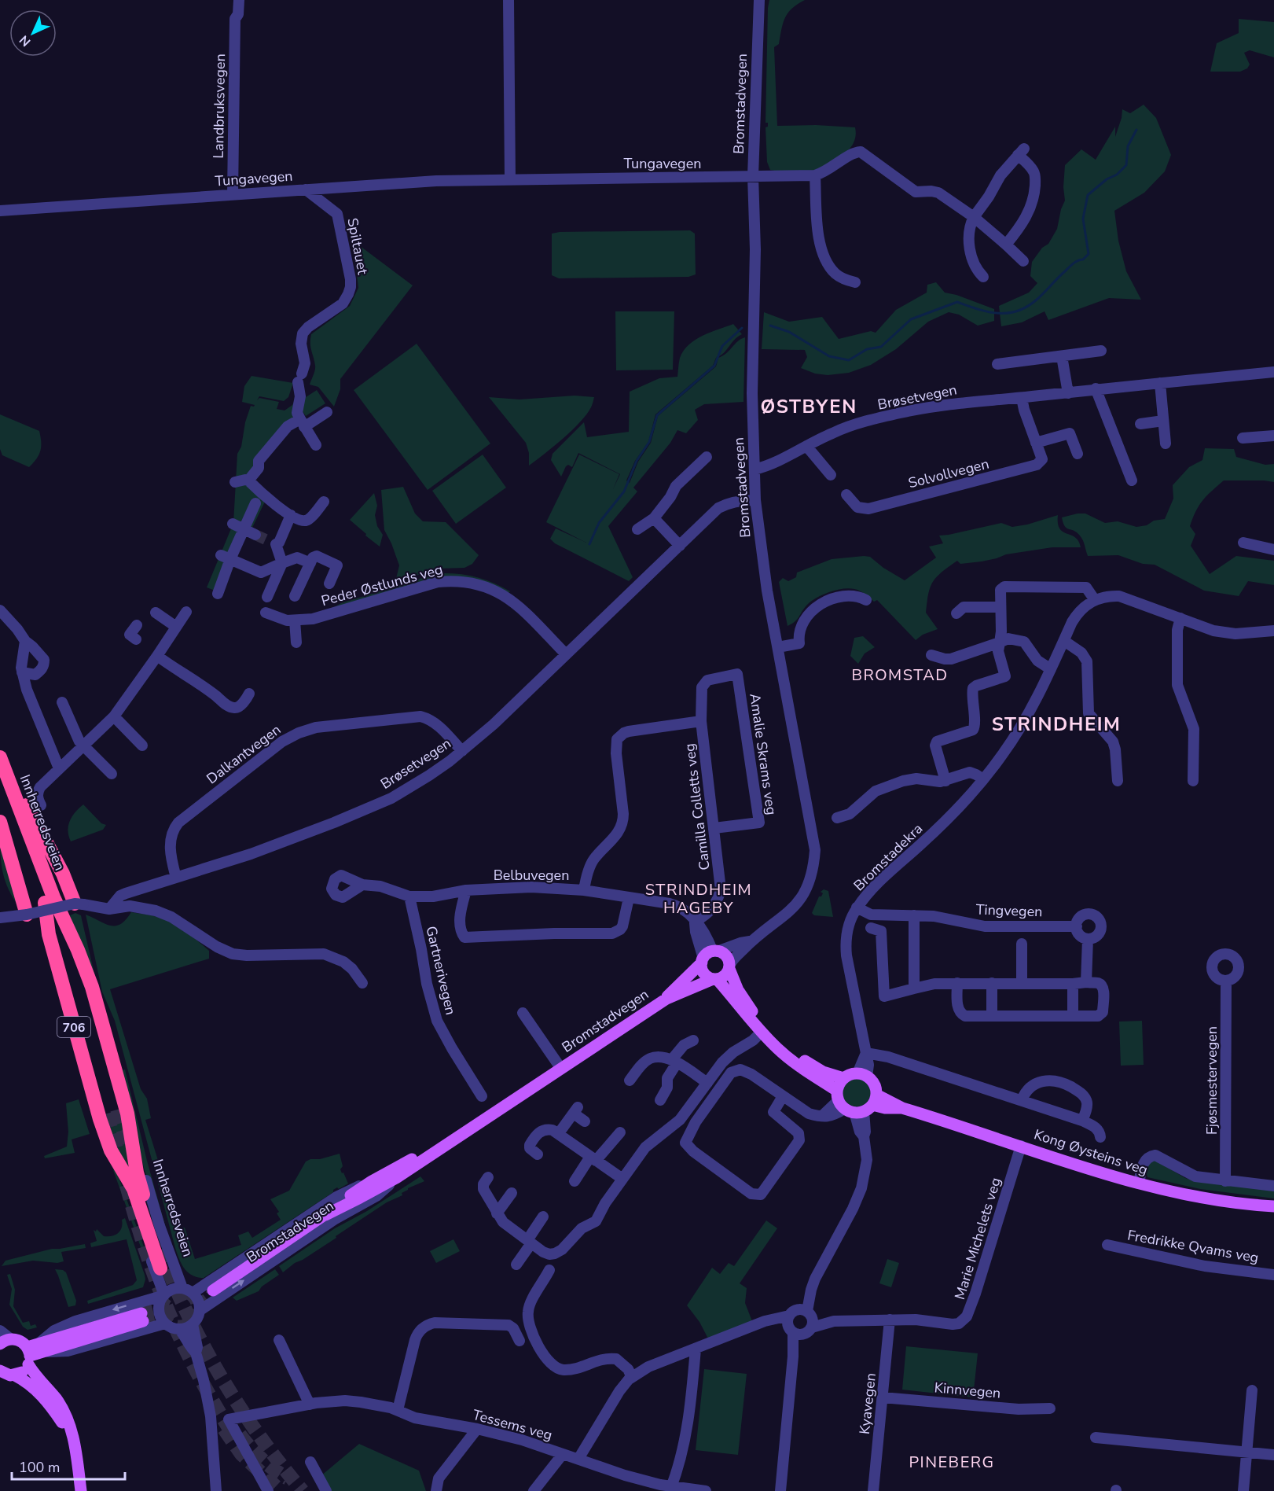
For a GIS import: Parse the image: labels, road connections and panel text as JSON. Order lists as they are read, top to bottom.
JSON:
{
  "streets": {
    "highway": ["Innherredsveien", "706"],
    "main road": ["Bromstadvegen", "Kong Øysteins veg"],
    "street": [
      "Landbruksvegen",
      "Tungavegen",
      "Spiltauet",
      "Brøsetvegen",
      "Solvollvegen",
      "Peder Østlunds veg",
      "Dalkantvegen",
      "Amalie Skrams veg",
      "Camilla Colletts veg",
      "Bromstadekra",
      "Belbuvegen",
      "Tingvegen",
      "Gartnerivegen",
      "Fjøsmestervegen",
      "Marie Michelets veg",
      "Fredrikke Qvams veg",
      "Kinnvegen",
      "Kyavegen",
      "Tessems veg"
    ]
  },
  "crossings": [
    ["Bromstadvegen", "Tungavegen"],
    ["Bromstadvegen", "Brøsetvegen"],
    ["Bromstadvegen", "Innherredsveien"],
    ["Bromstadvegen", "Belbuvegen"],
    ["Bromstadvegen", "706"],
    ["Bromstadvegen", "Kong Øysteins veg"],
    ["Landbruksvegen", "Tungavegen"],
    ["Tungavegen", "Spiltauet"],
    ["Brøsetvegen", "Solvollvegen"],
    ["Brøsetvegen", "Peder Østlunds veg"],
    ["Brøsetvegen", "Dalkantvegen"],
    ["Amalie Skrams veg", "Camilla Colletts veg"],
    ["Camilla Colletts veg", "Belbuvegen"],
    ["Innherredsveien", "706"],
    ["Bromstadekra", "Tingvegen"],
    ["Belbuvegen", "Gartnerivegen"],
    ["Belbuvegen", "Kong Øysteins veg"],
    ["Kong Øysteins veg", "Marie Michelets veg"],
    ["Marie Michelets veg", "Kyavegen"],
    ["Marie Michelets veg", "Tessems veg"],
    ["Kinnvegen", "Kyavegen"]
  ],
  "districts": [
    "ØSTBYEN",
    "BROMSTAD",
    "STRINDHEIM",
    "STRINDHEIM HAGEBY",
    "PINEBERG"
  ],
  "scale_bar": "100 m",
  "north": "bottom left"
}
